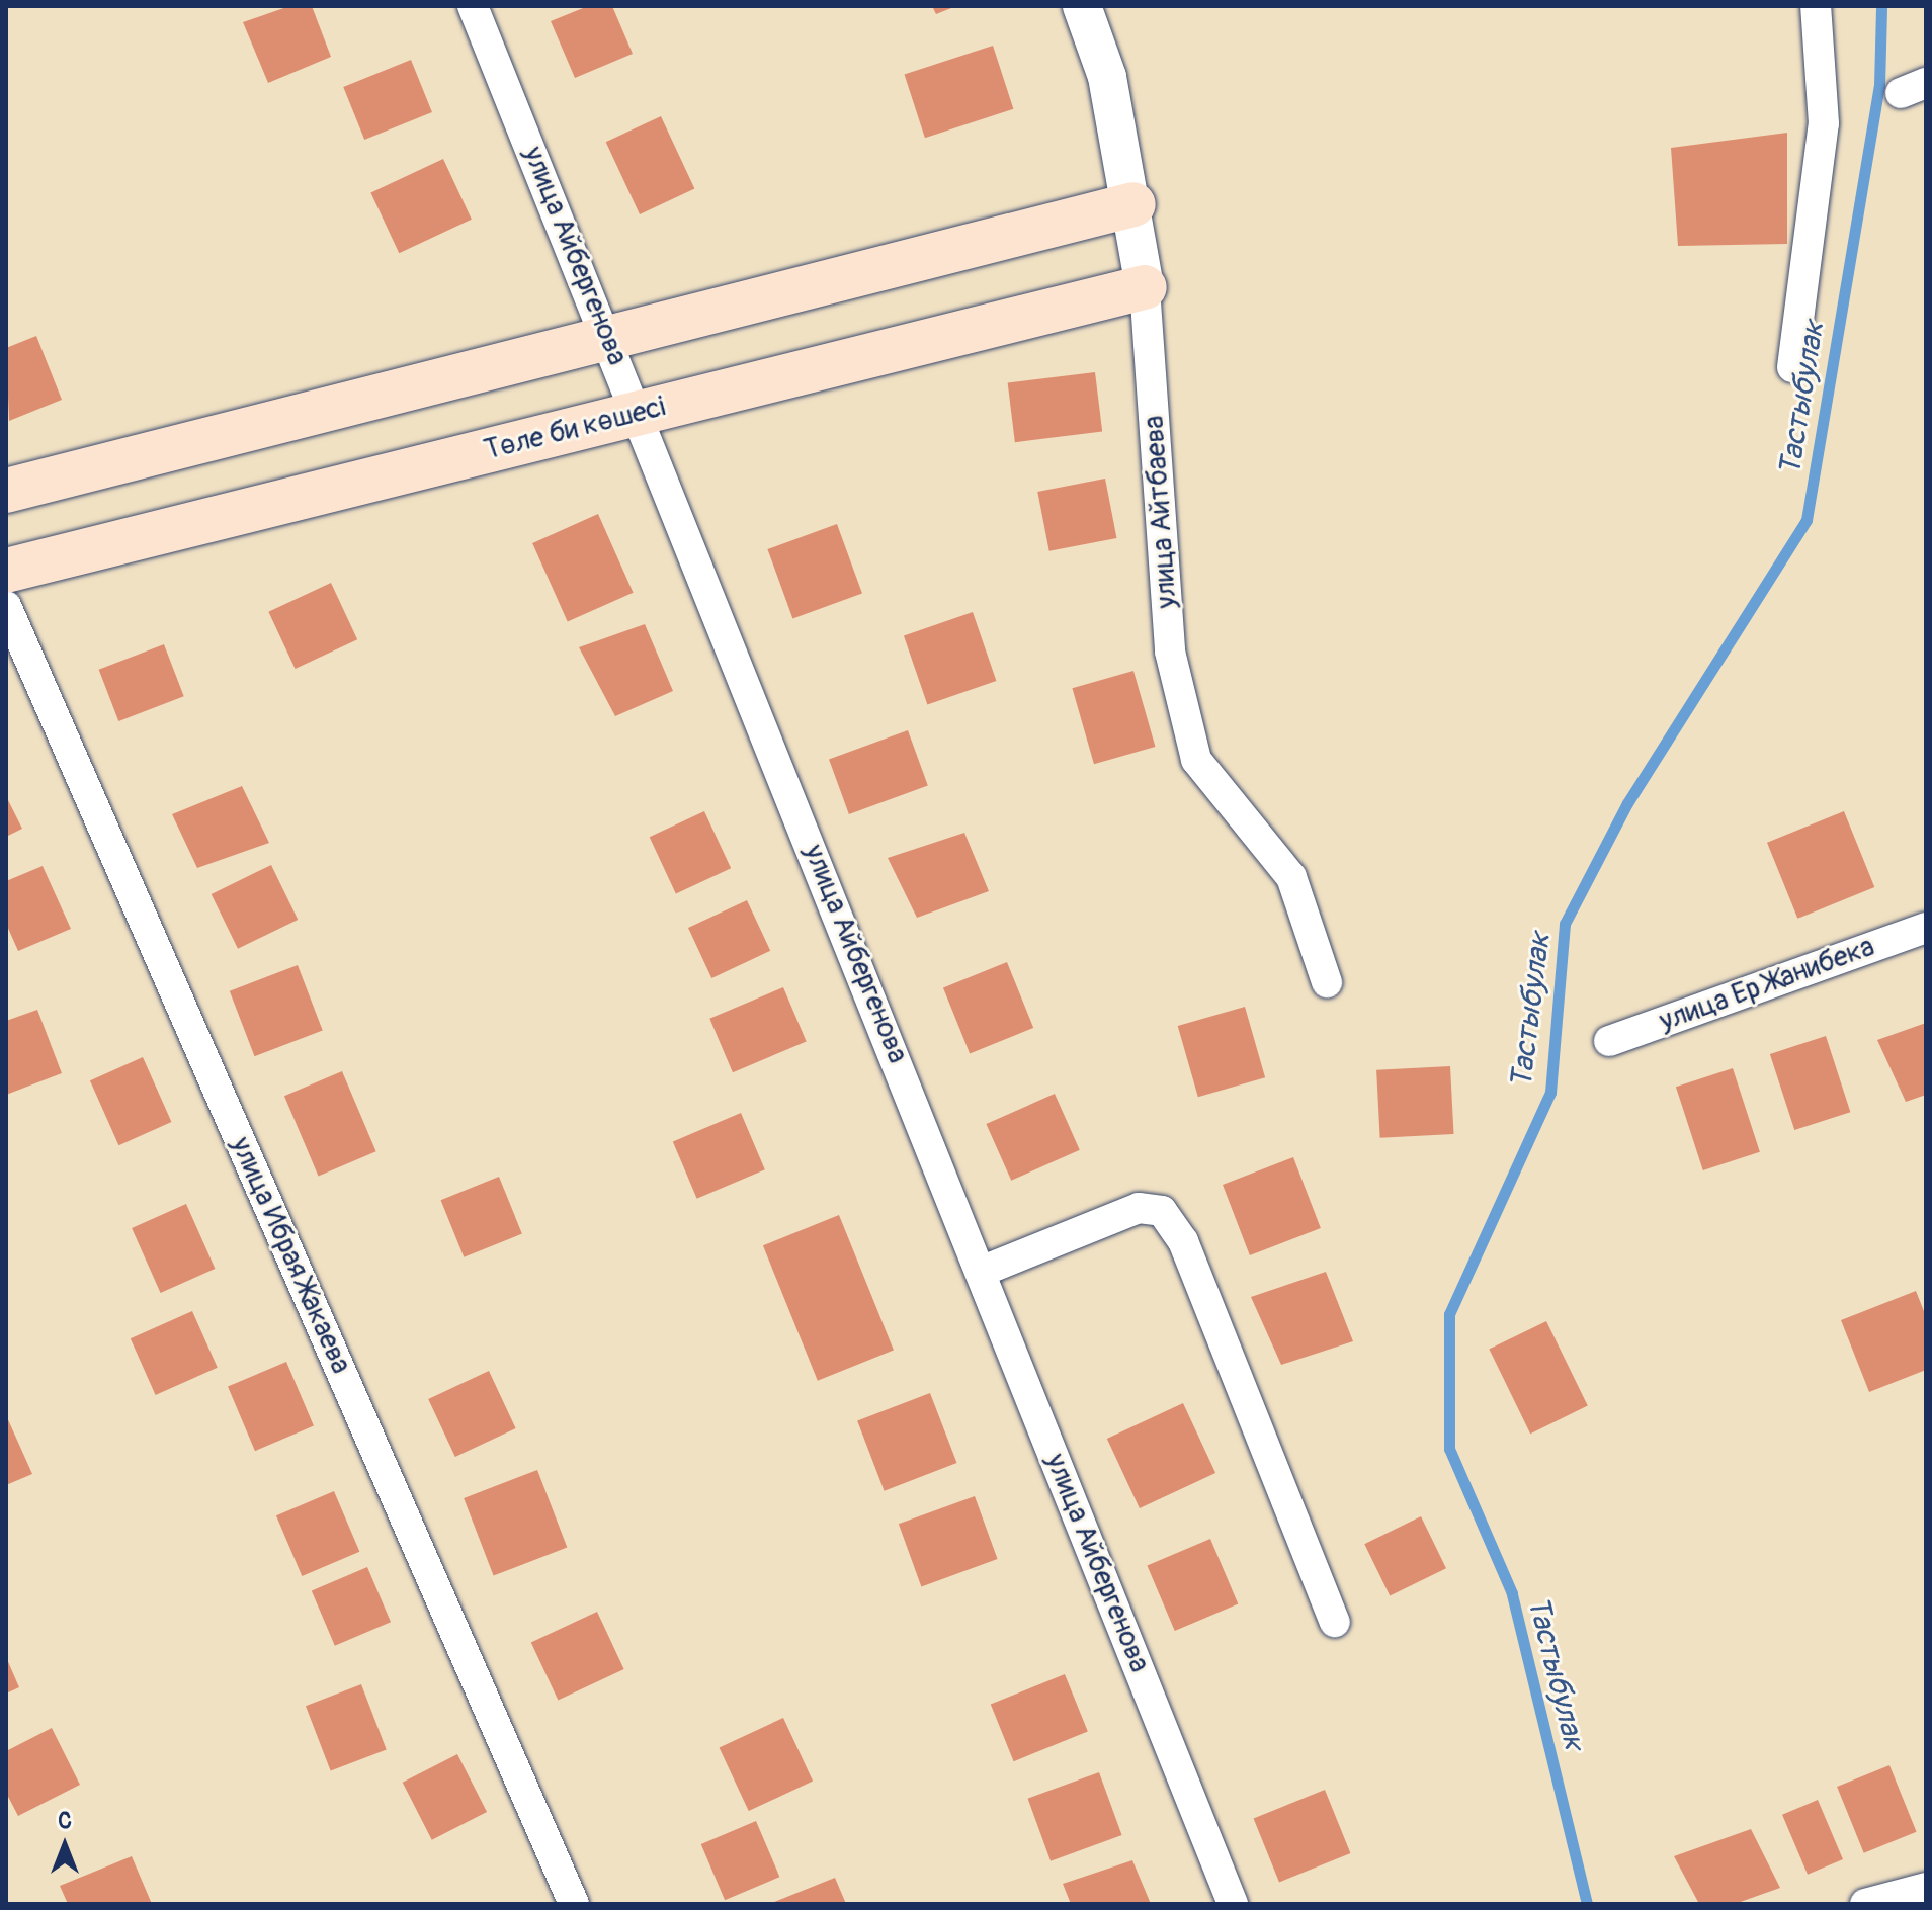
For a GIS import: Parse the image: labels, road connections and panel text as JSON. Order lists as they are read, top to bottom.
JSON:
{
  "streets": {
    "main road": ["Төле би көшесі"],
    "street": [
      "улица Айбергенова",
      "улица Айтбаева",
      "улица Ер Жанибека",
      "улица Ибрая Жакаева"
    ]
  },
  "crossings": [
    ["улица Айбергенова", "Төле би көшесі"],
    ["Төле би көшесі", "улица Айтбаева"]
  ],
  "water": ["Тастыбулак"],
  "north": "top"
}
